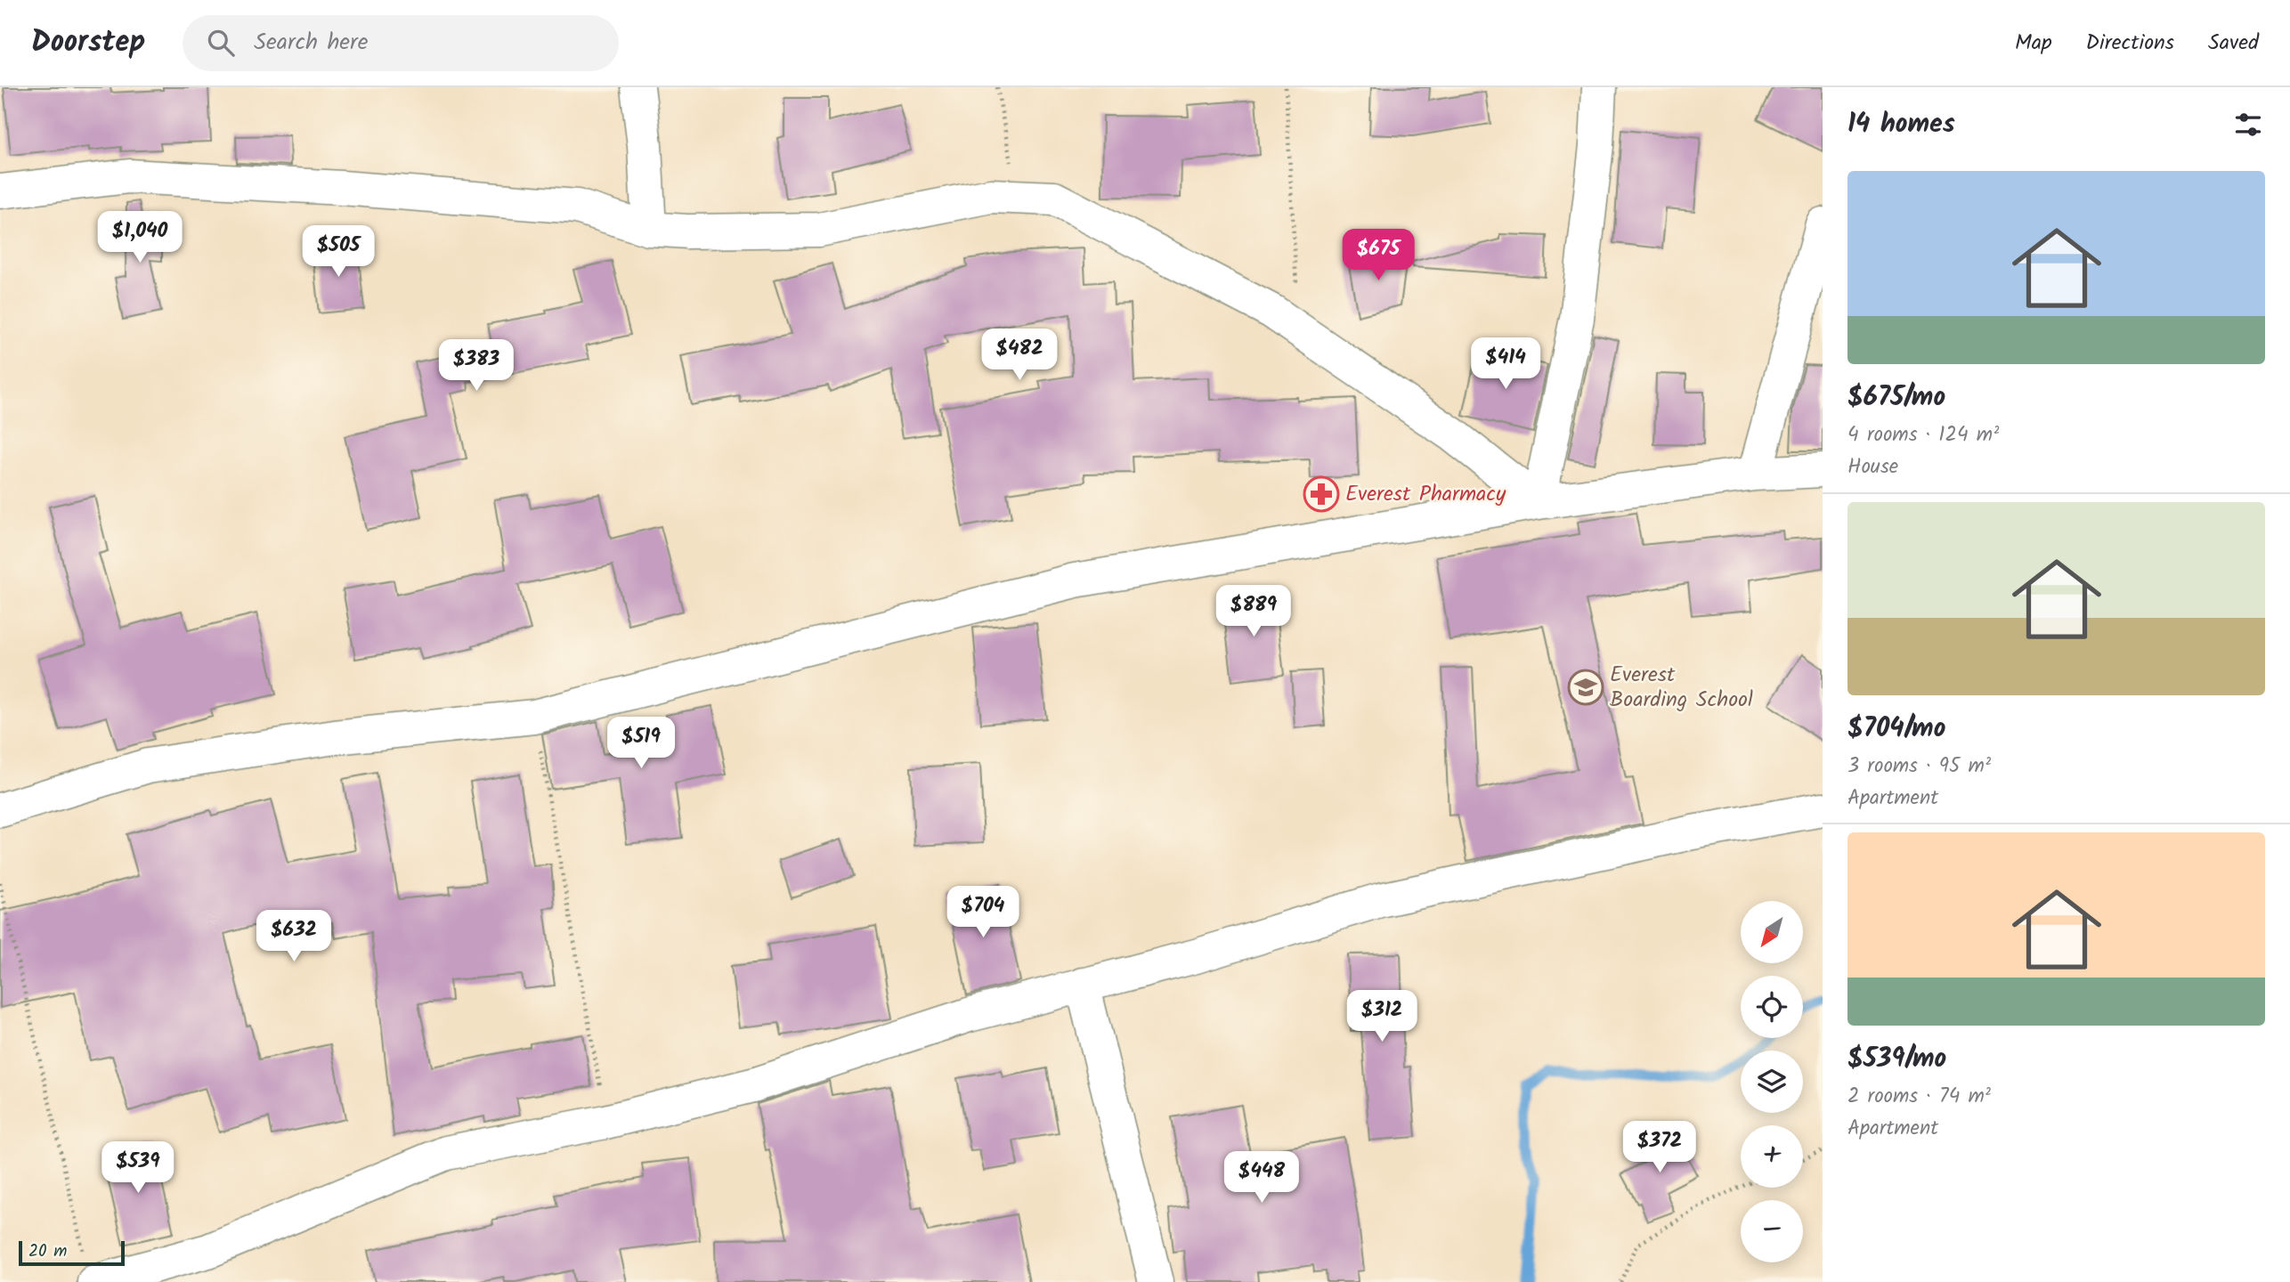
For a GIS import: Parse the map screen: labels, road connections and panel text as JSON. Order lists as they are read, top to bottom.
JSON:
{
  "places": {
    "pharmacy": ["Everest Pharmacy"],
    "school or university": ["Everest Boarding School"]
  },
  "scale_bar": "20 m",
  "north": "bottom left",
  "page": {
    "header": "Doorstep",
    "search": "Search here",
    "nav": ["Map", "Directions", "Saved"],
    "heading": "14 homes",
    "list": [
      {
        "name": "$675/mo",
        "note": "4 rooms · 124 m² · House"
      },
      {
        "name": "$704/mo",
        "note": "3 rooms · 95 m² · Apartment"
      },
      {
        "name": "$539/mo",
        "note": "2 rooms · 74 m² · Apartment"
      }
    ],
    "price": [
      "$1,040",
      "$505",
      "$675",
      "$482",
      "$414",
      "$383",
      "$889",
      "$519",
      "$704",
      "$632",
      "$312",
      "$372",
      "$539",
      "$448"
    ],
    "map_buttons": ["+", "−"],
    "scale": "20 m"
  }
}
